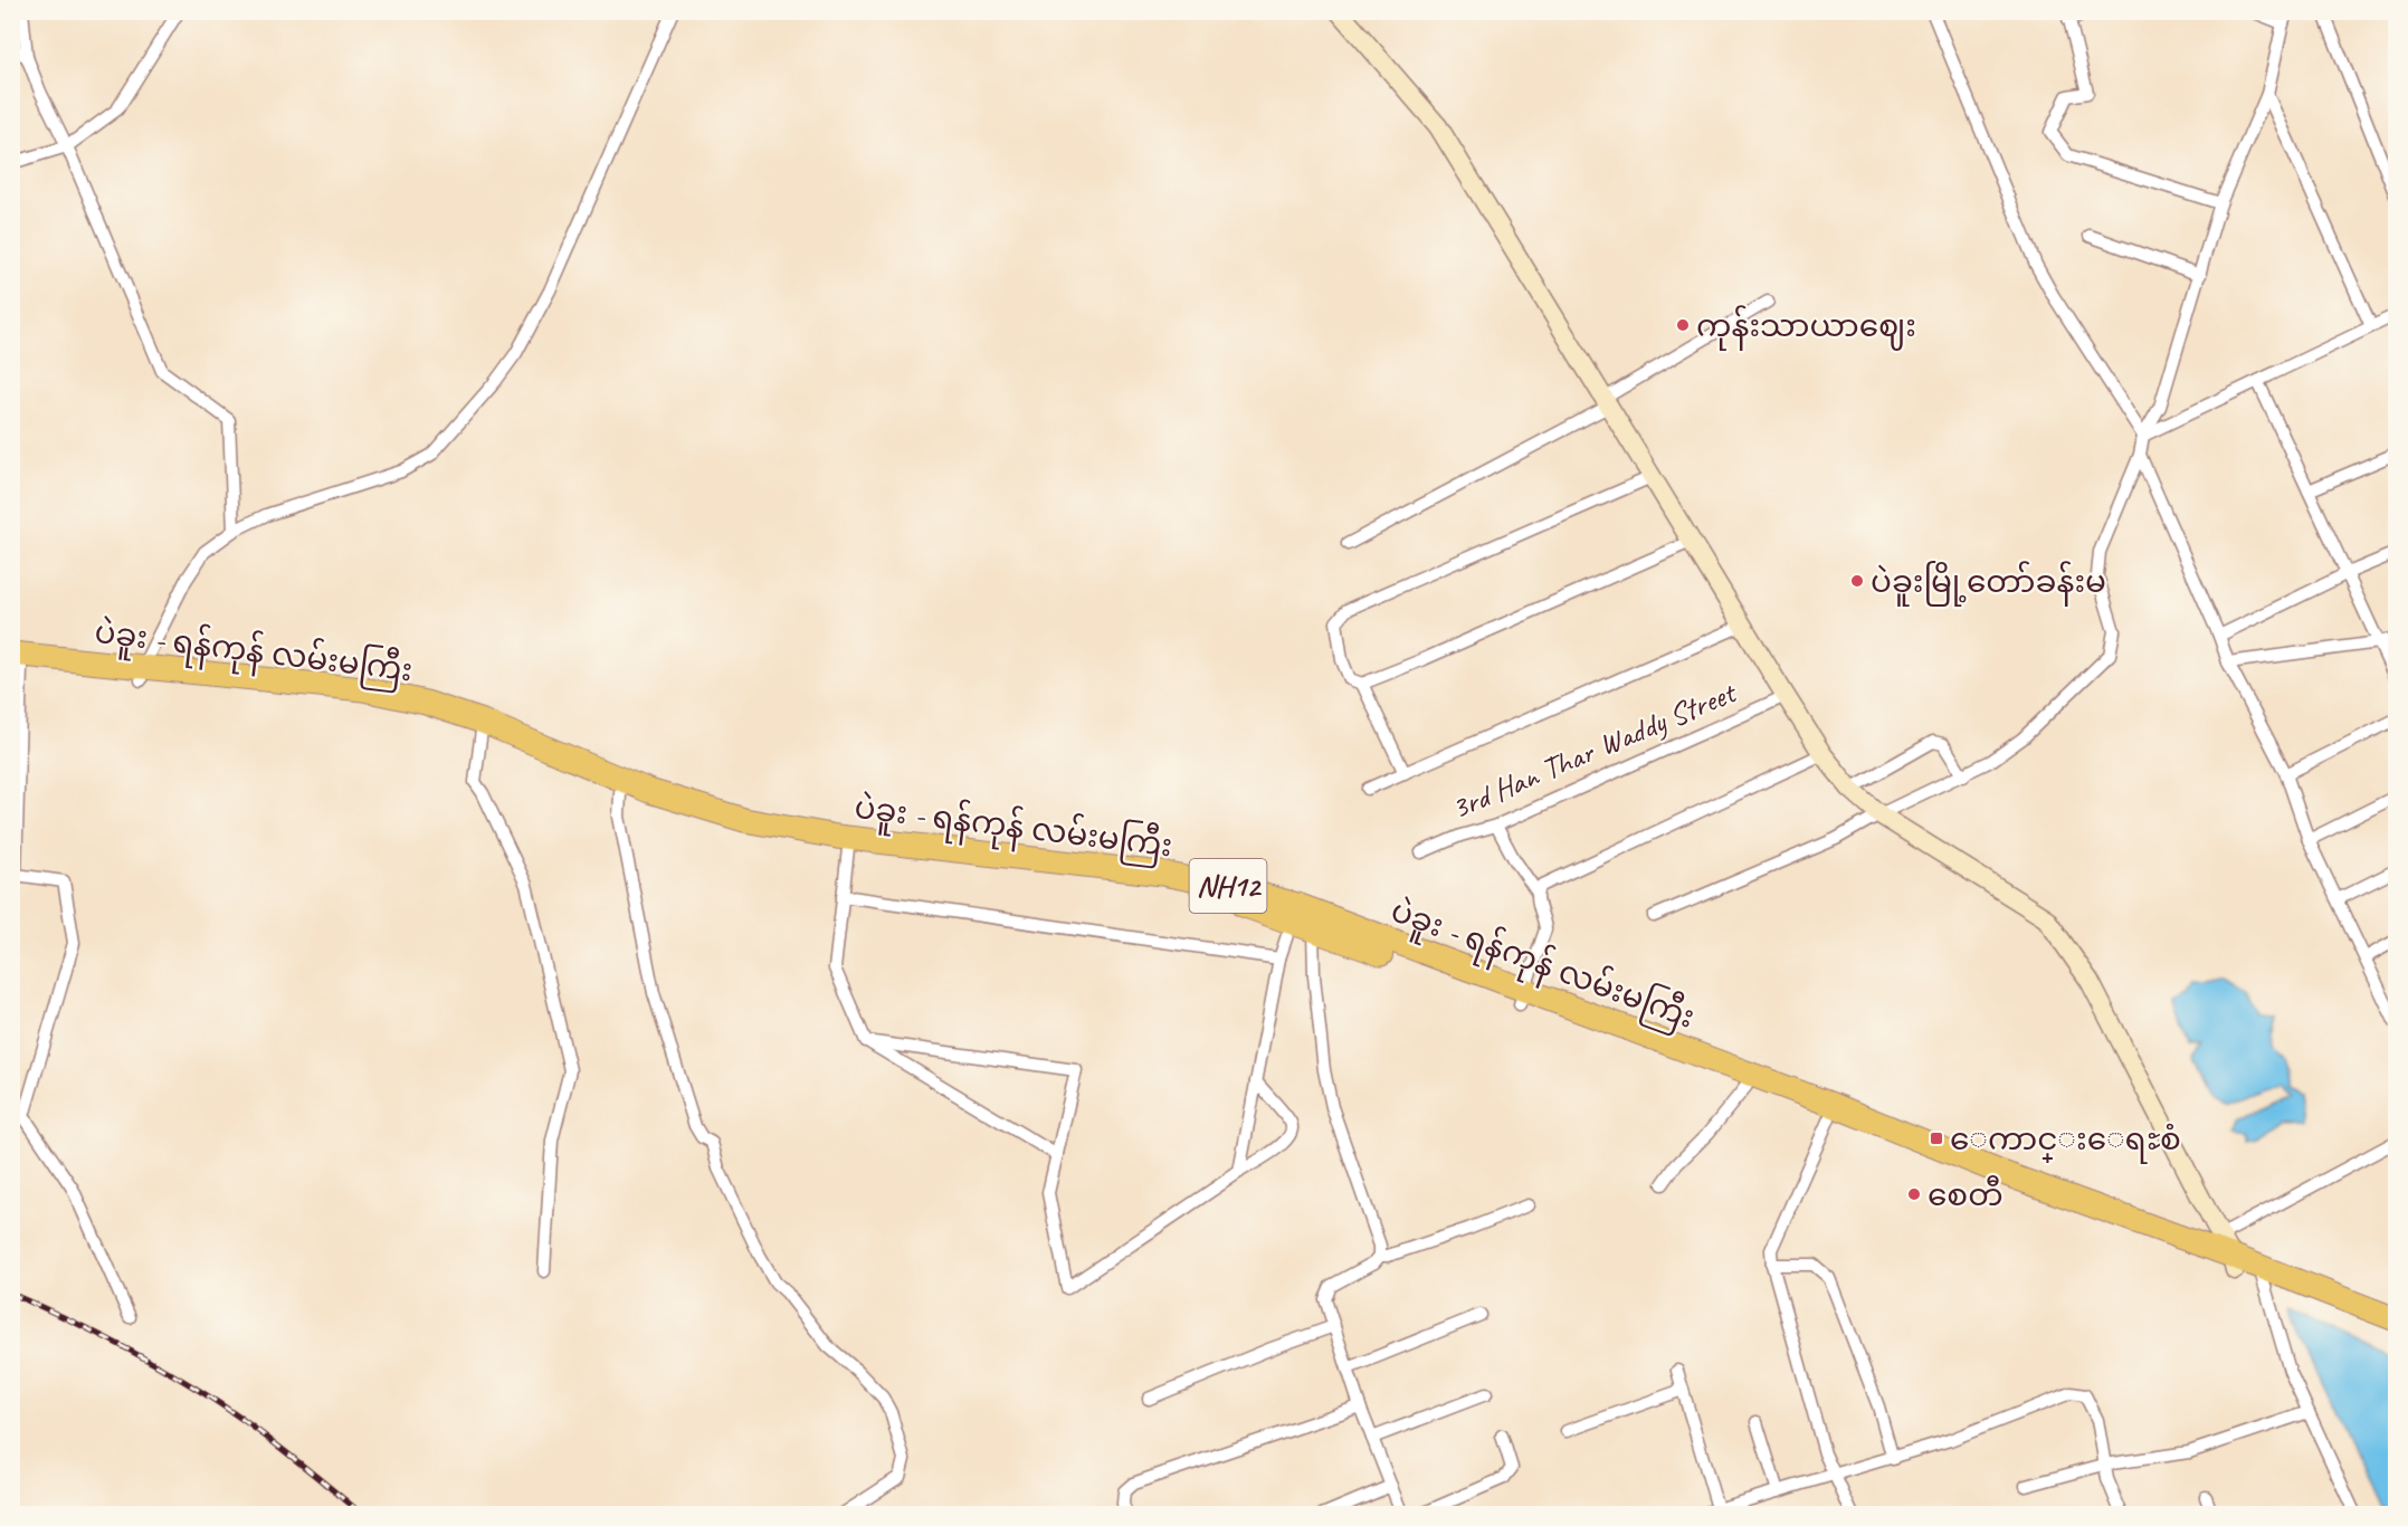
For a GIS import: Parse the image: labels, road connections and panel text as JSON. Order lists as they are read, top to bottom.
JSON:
{
  "streets": {
    "highway": ["ပဲခူး - ရန်ကုန် လမ်းမကြီး", "NH12"],
    "street": ["3rd Han Thar Waddy Street"]
  },
  "places": {
    "other": ["ကုန်းသာယာဈေး", "ပဲခူးမြို့တော်ခန်းမ", "စေတီ"],
    "transit": ["ေကာင္းေရႊစံ"]
  }
}
